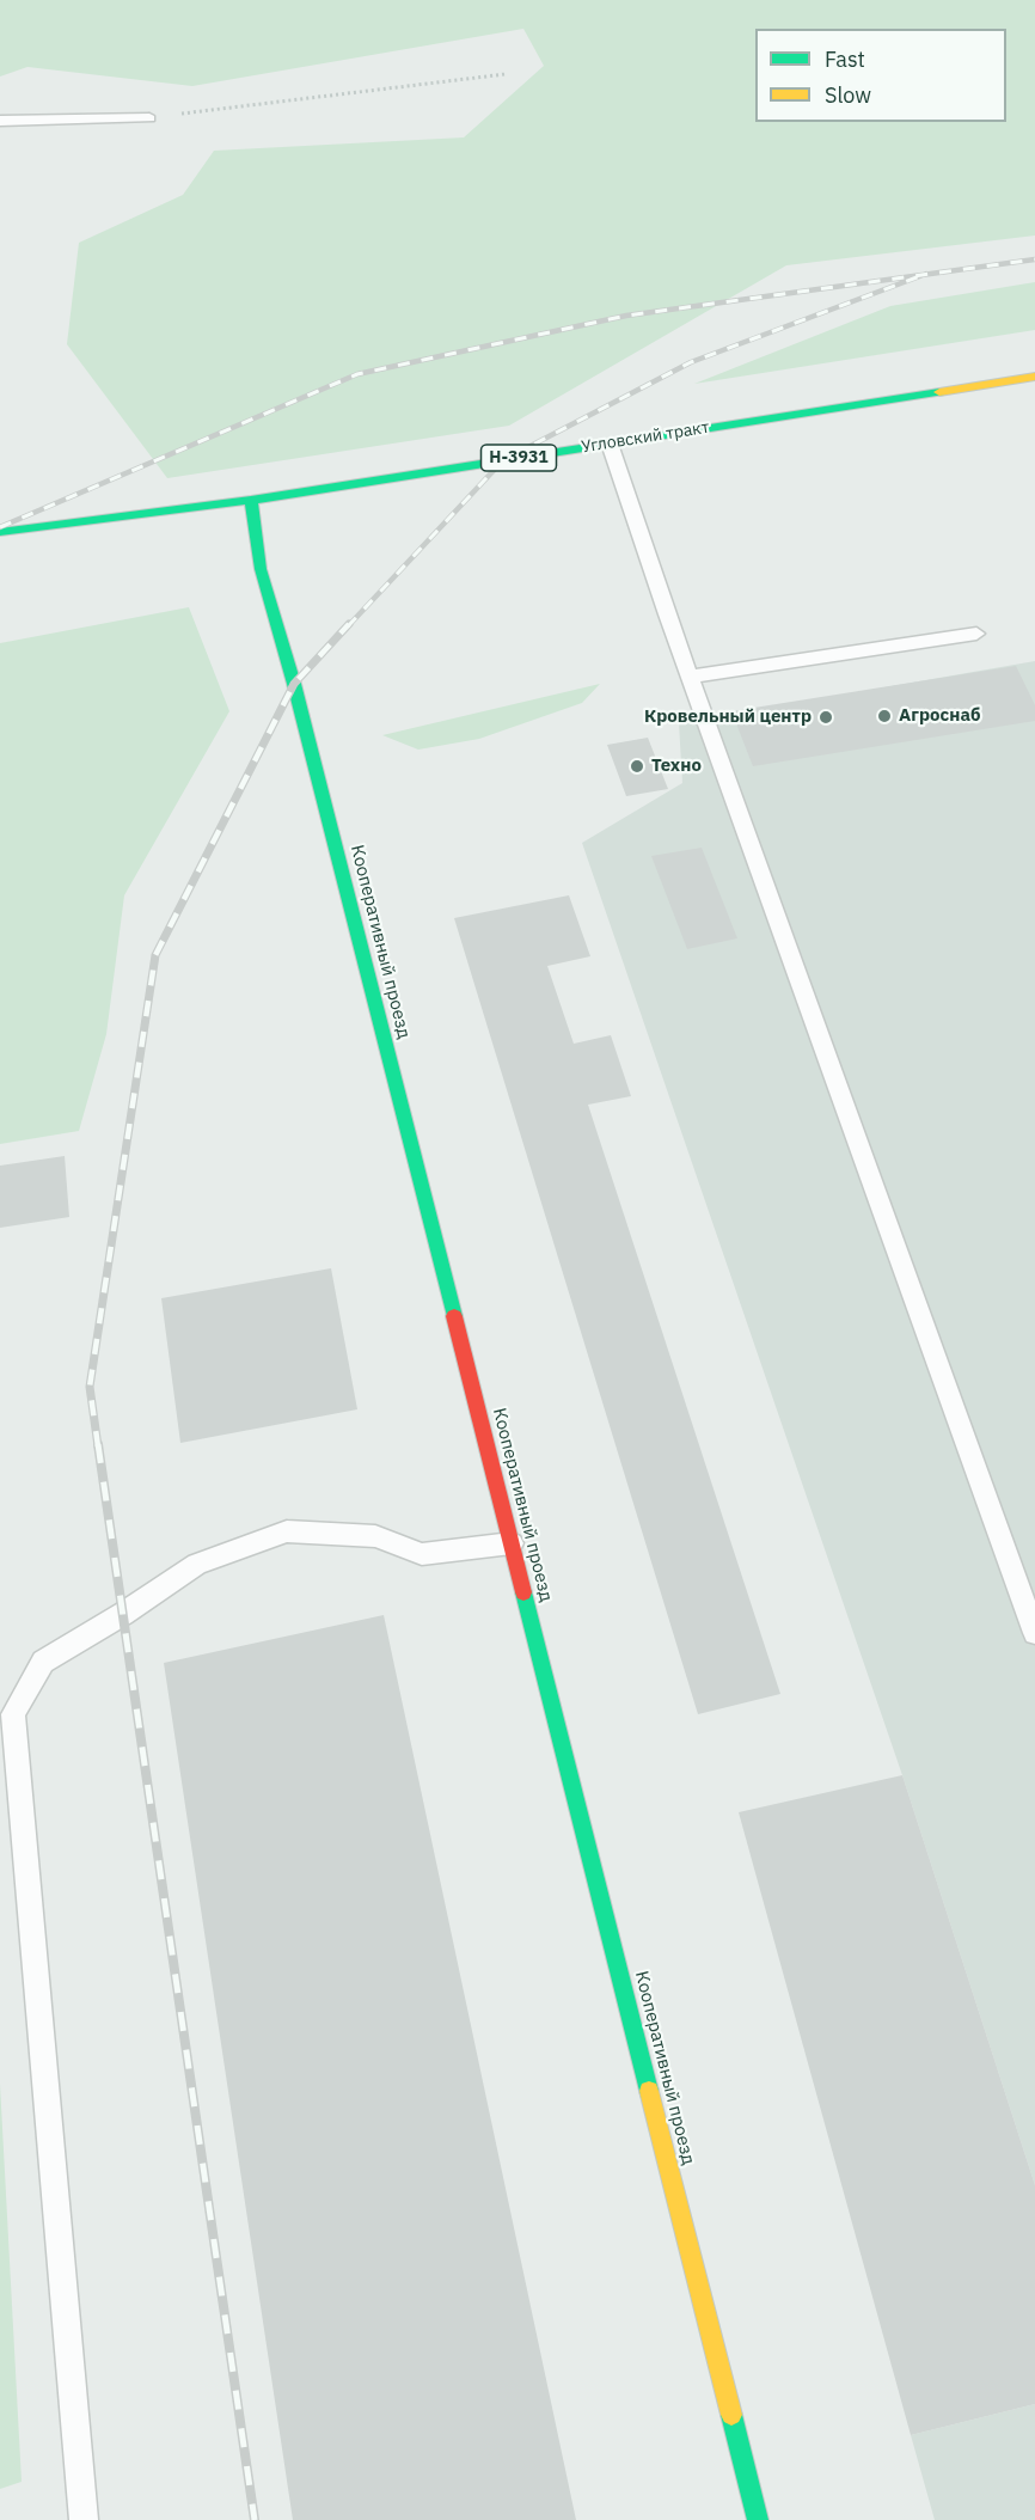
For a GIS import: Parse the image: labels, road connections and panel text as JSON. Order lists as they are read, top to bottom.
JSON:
{
  "streets": {
    "main road": ["Угловский тракт", "Н-3931", "Кооперативный проезд"]
  },
  "crossings": [
    ["Угловский тракт", "Кооперативный проезд"]
  ],
  "places": ["Агроснаб", "Кровельный центр", "Техно"],
  "legend": ["Fast", "Slow"]
}
